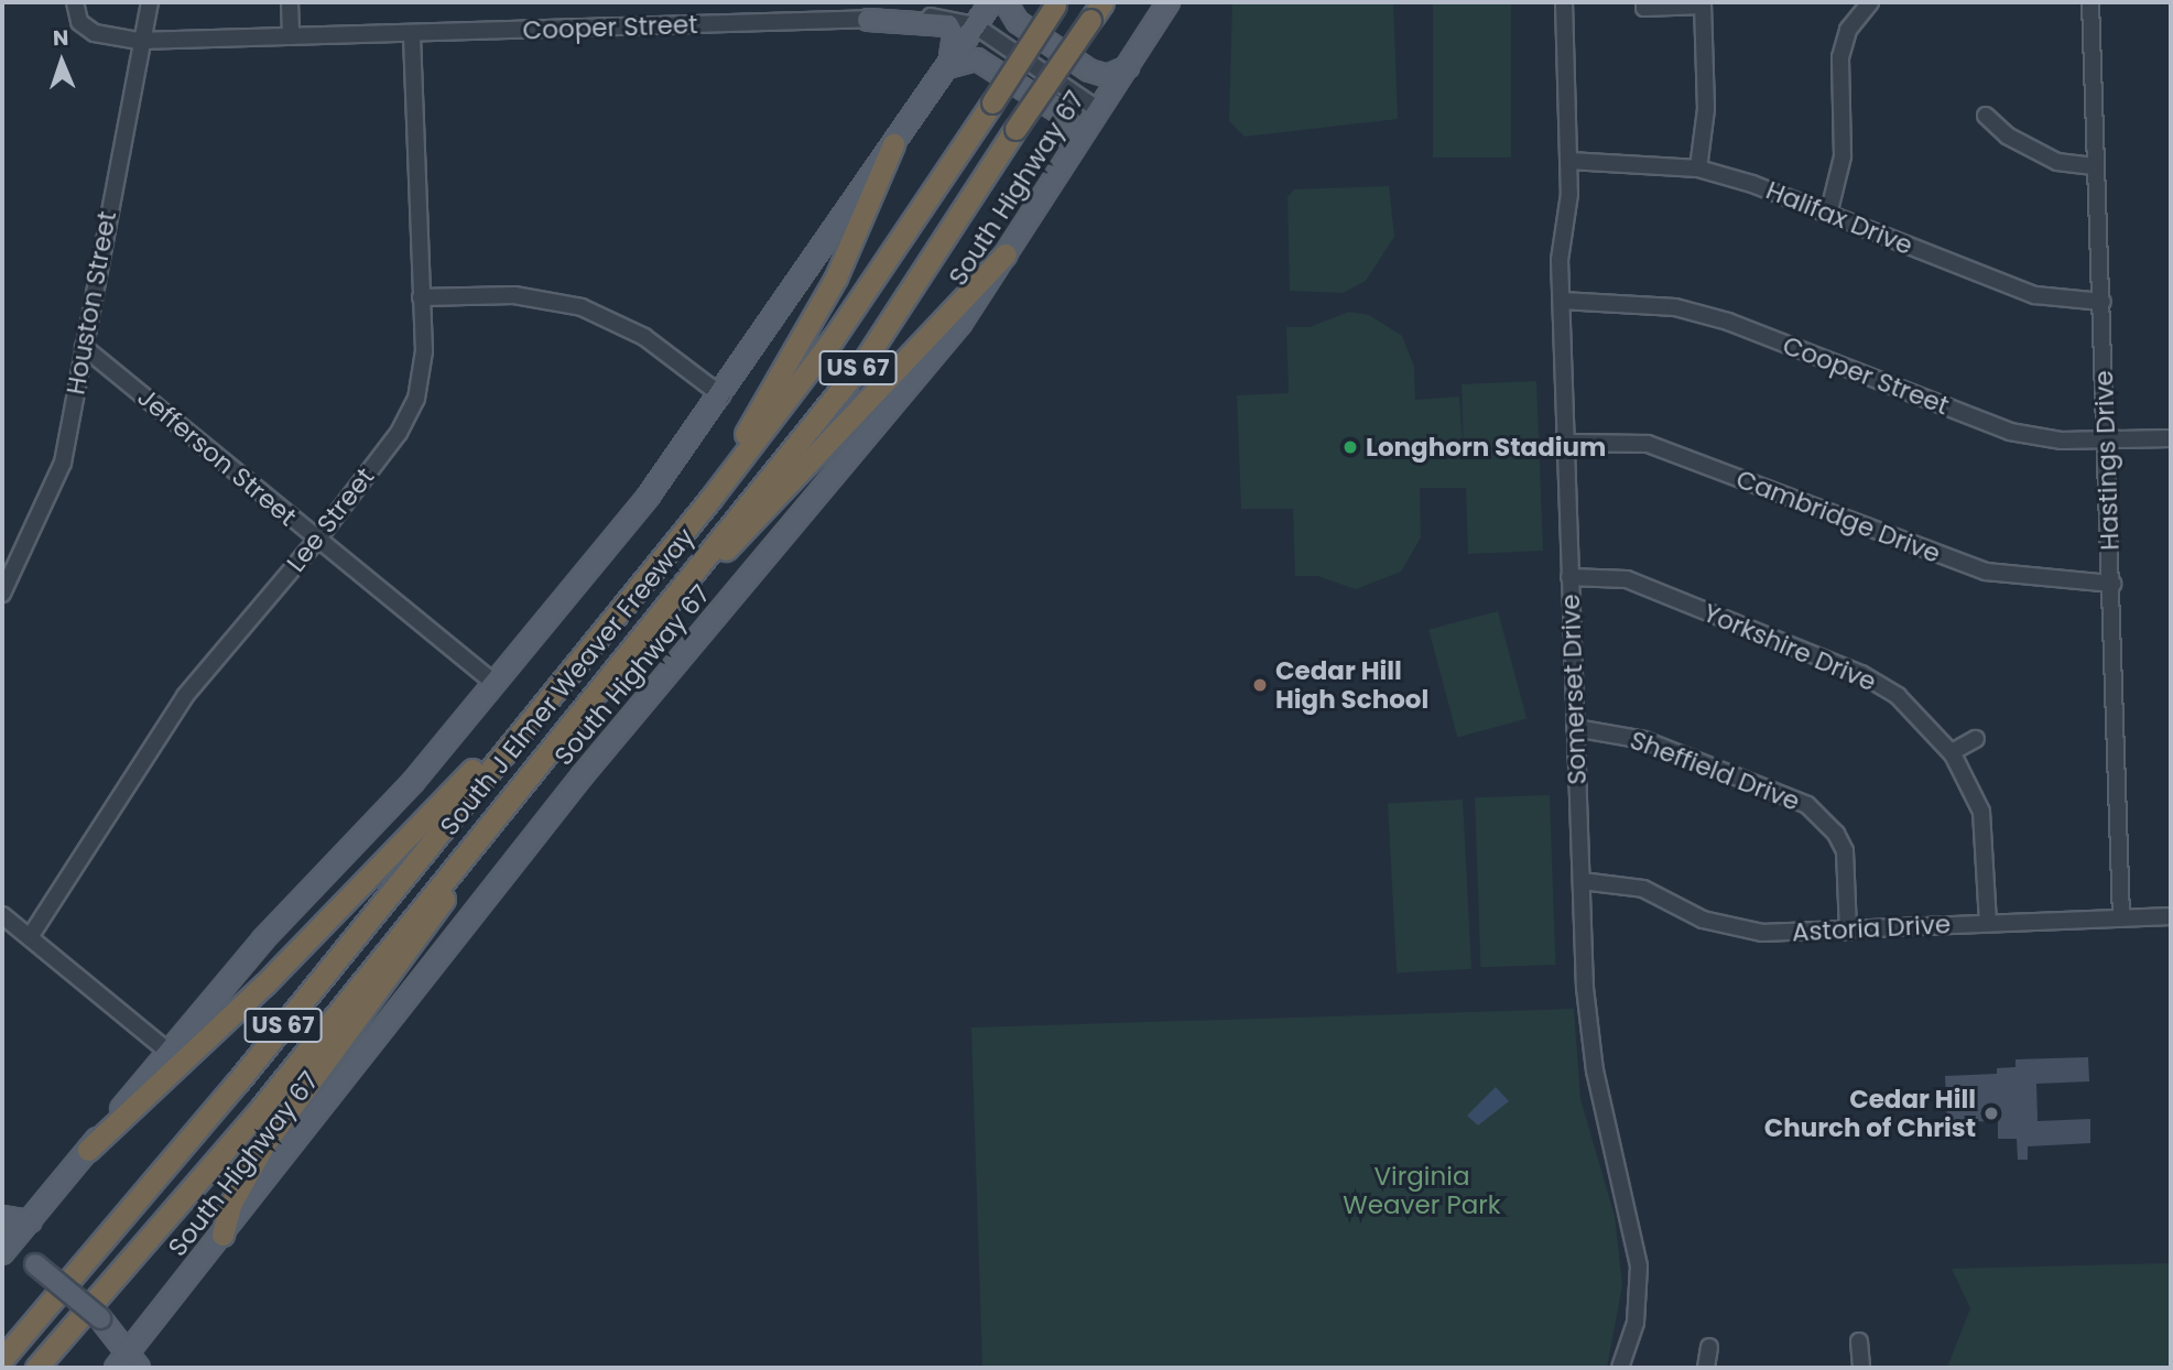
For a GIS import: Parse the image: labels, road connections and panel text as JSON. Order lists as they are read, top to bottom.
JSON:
{
  "streets": {
    "highway": ["US 67", "South J Elmer Weaver Freeway"],
    "main road": ["South Highway 67"],
    "street": [
      "Cooper Street",
      "Halifax Drive",
      "Houston Street",
      "Jefferson Street",
      "Hastings Drive",
      "Cambridge Drive",
      "Lee Street",
      "Yorkshire Drive",
      "Somerset Drive",
      "Sheffield Drive",
      "Astoria Drive"
    ]
  },
  "crossings": [
    ["Cooper Street", "South Highway 67"],
    ["Cooper Street", "Houston Street"],
    ["Cooper Street", "Hastings Drive"],
    ["Cooper Street", "Lee Street"],
    ["Cooper Street", "Somerset Drive"],
    ["Halifax Drive", "Hastings Drive"],
    ["Halifax Drive", "Somerset Drive"],
    ["Houston Street", "Jefferson Street"],
    ["Jefferson Street", "Lee Street"],
    ["Hastings Drive", "Cambridge Drive"],
    ["Hastings Drive", "Astoria Drive"],
    ["Cambridge Drive", "Somerset Drive"],
    ["Yorkshire Drive", "Somerset Drive"],
    ["Yorkshire Drive", "Astoria Drive"],
    ["Somerset Drive", "Sheffield Drive"],
    ["Somerset Drive", "Astoria Drive"],
    ["Sheffield Drive", "Astoria Drive"]
  ],
  "parks": ["Virginia Weaver Park"],
  "places": ["Longhorn Stadium", "Cedar Hill High School", "Cedar Hill Church of Christ"],
  "north": "top"
}
